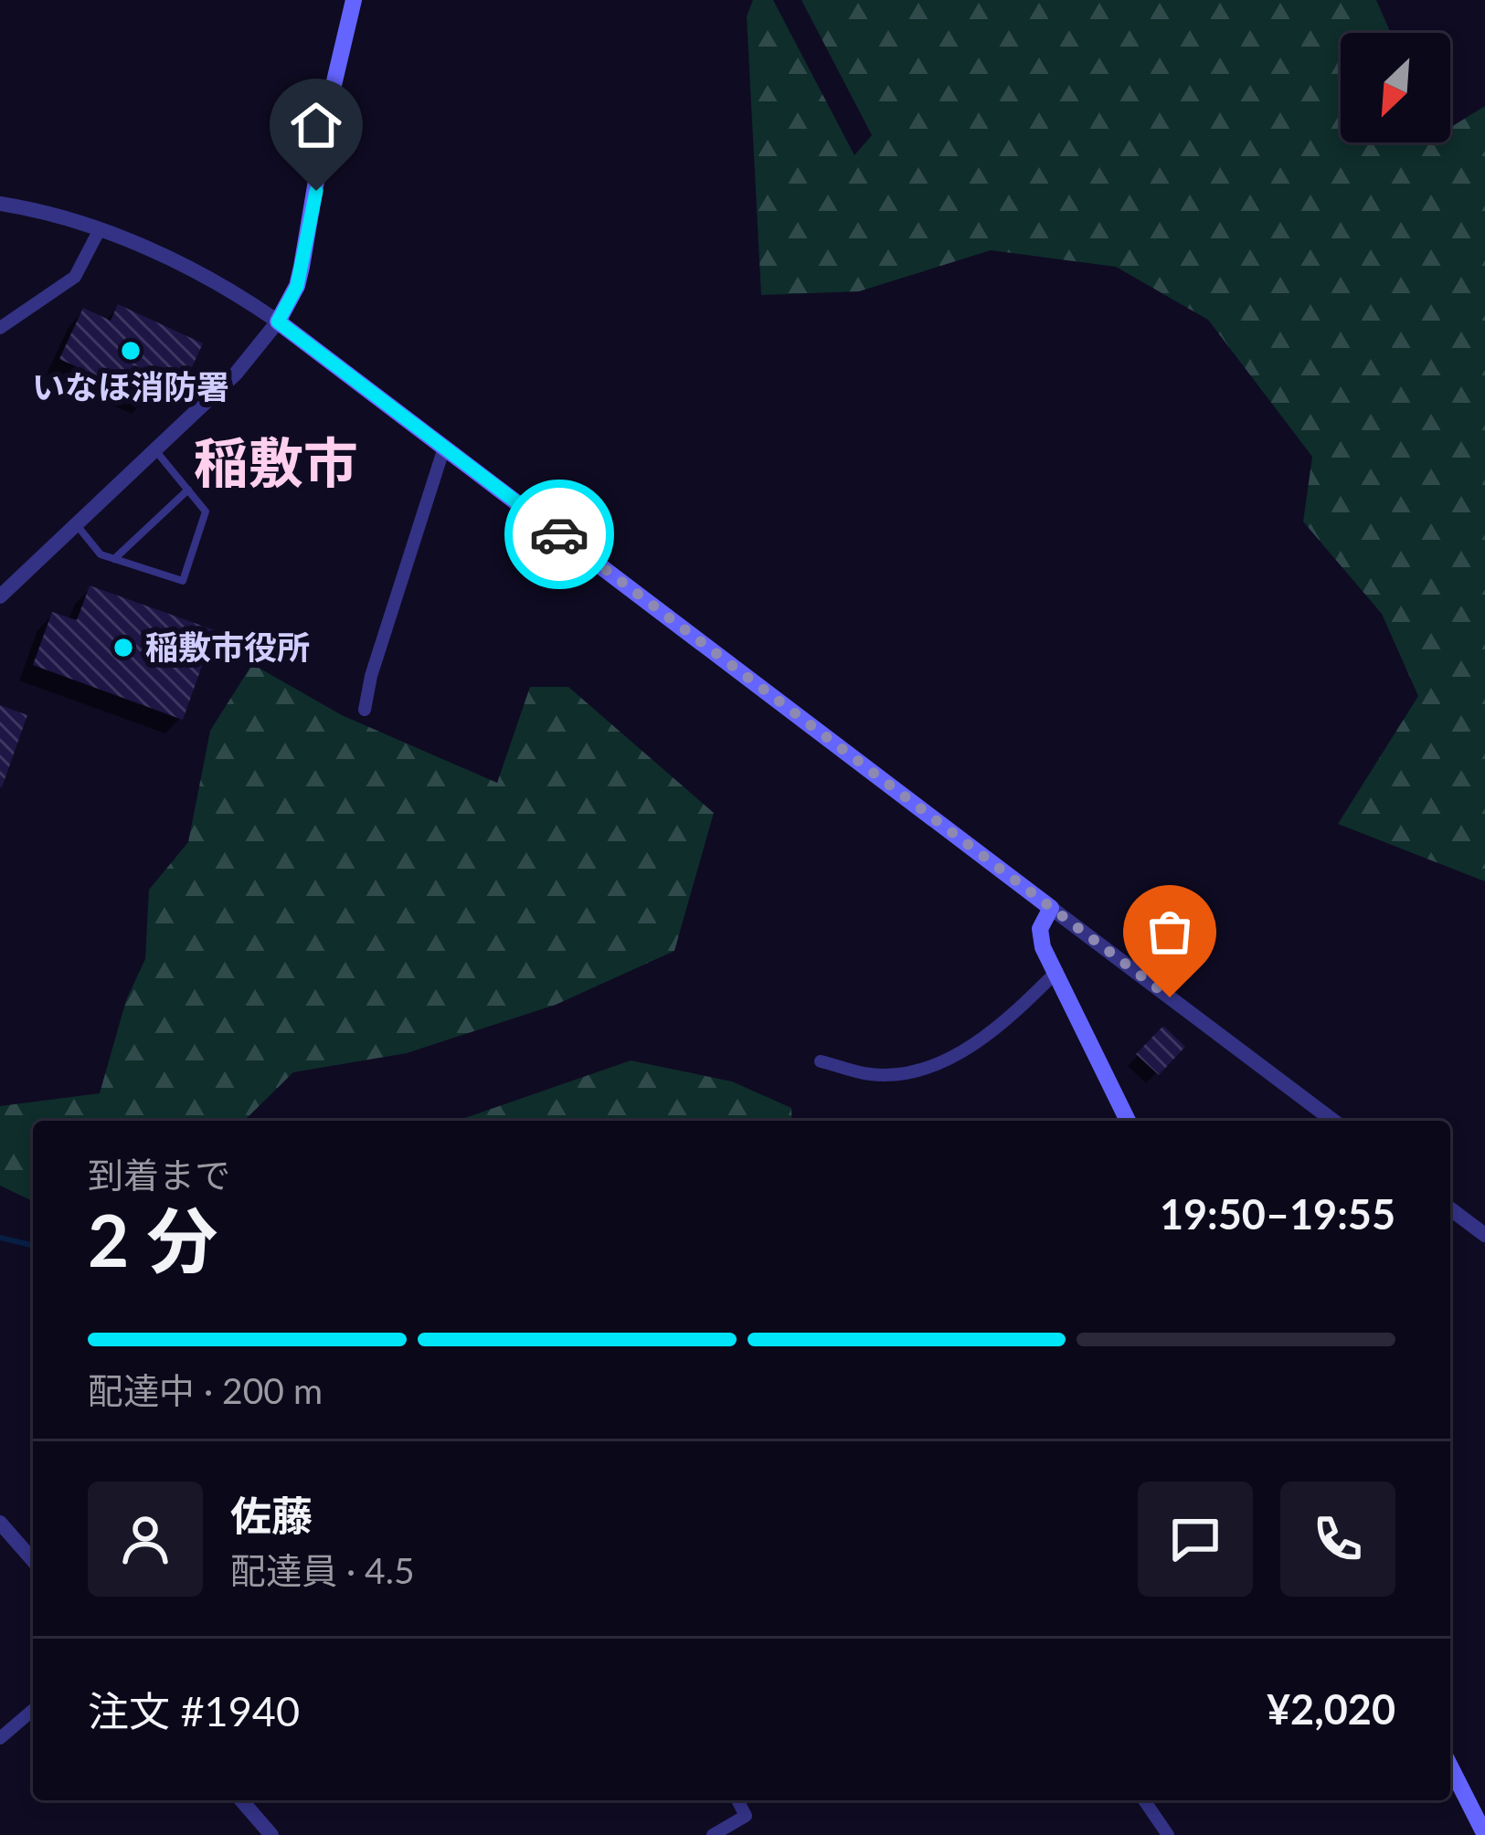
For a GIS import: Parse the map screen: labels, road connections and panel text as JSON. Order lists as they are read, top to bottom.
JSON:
{
  "districts": ["稲敷市"],
  "places": ["いなほ消防署", "稲敷市役所"],
  "north": "bottom left",
  "page": {
    "heading": ["2 分", "到着まで", "19:50–19:55"],
    "panel": [
      "佐藤",
      "配達員 · 4.5",
      "注文 #1940",
      "¥2,020"
    ],
    "bar": "配達中 · 200 m"
  }
}
